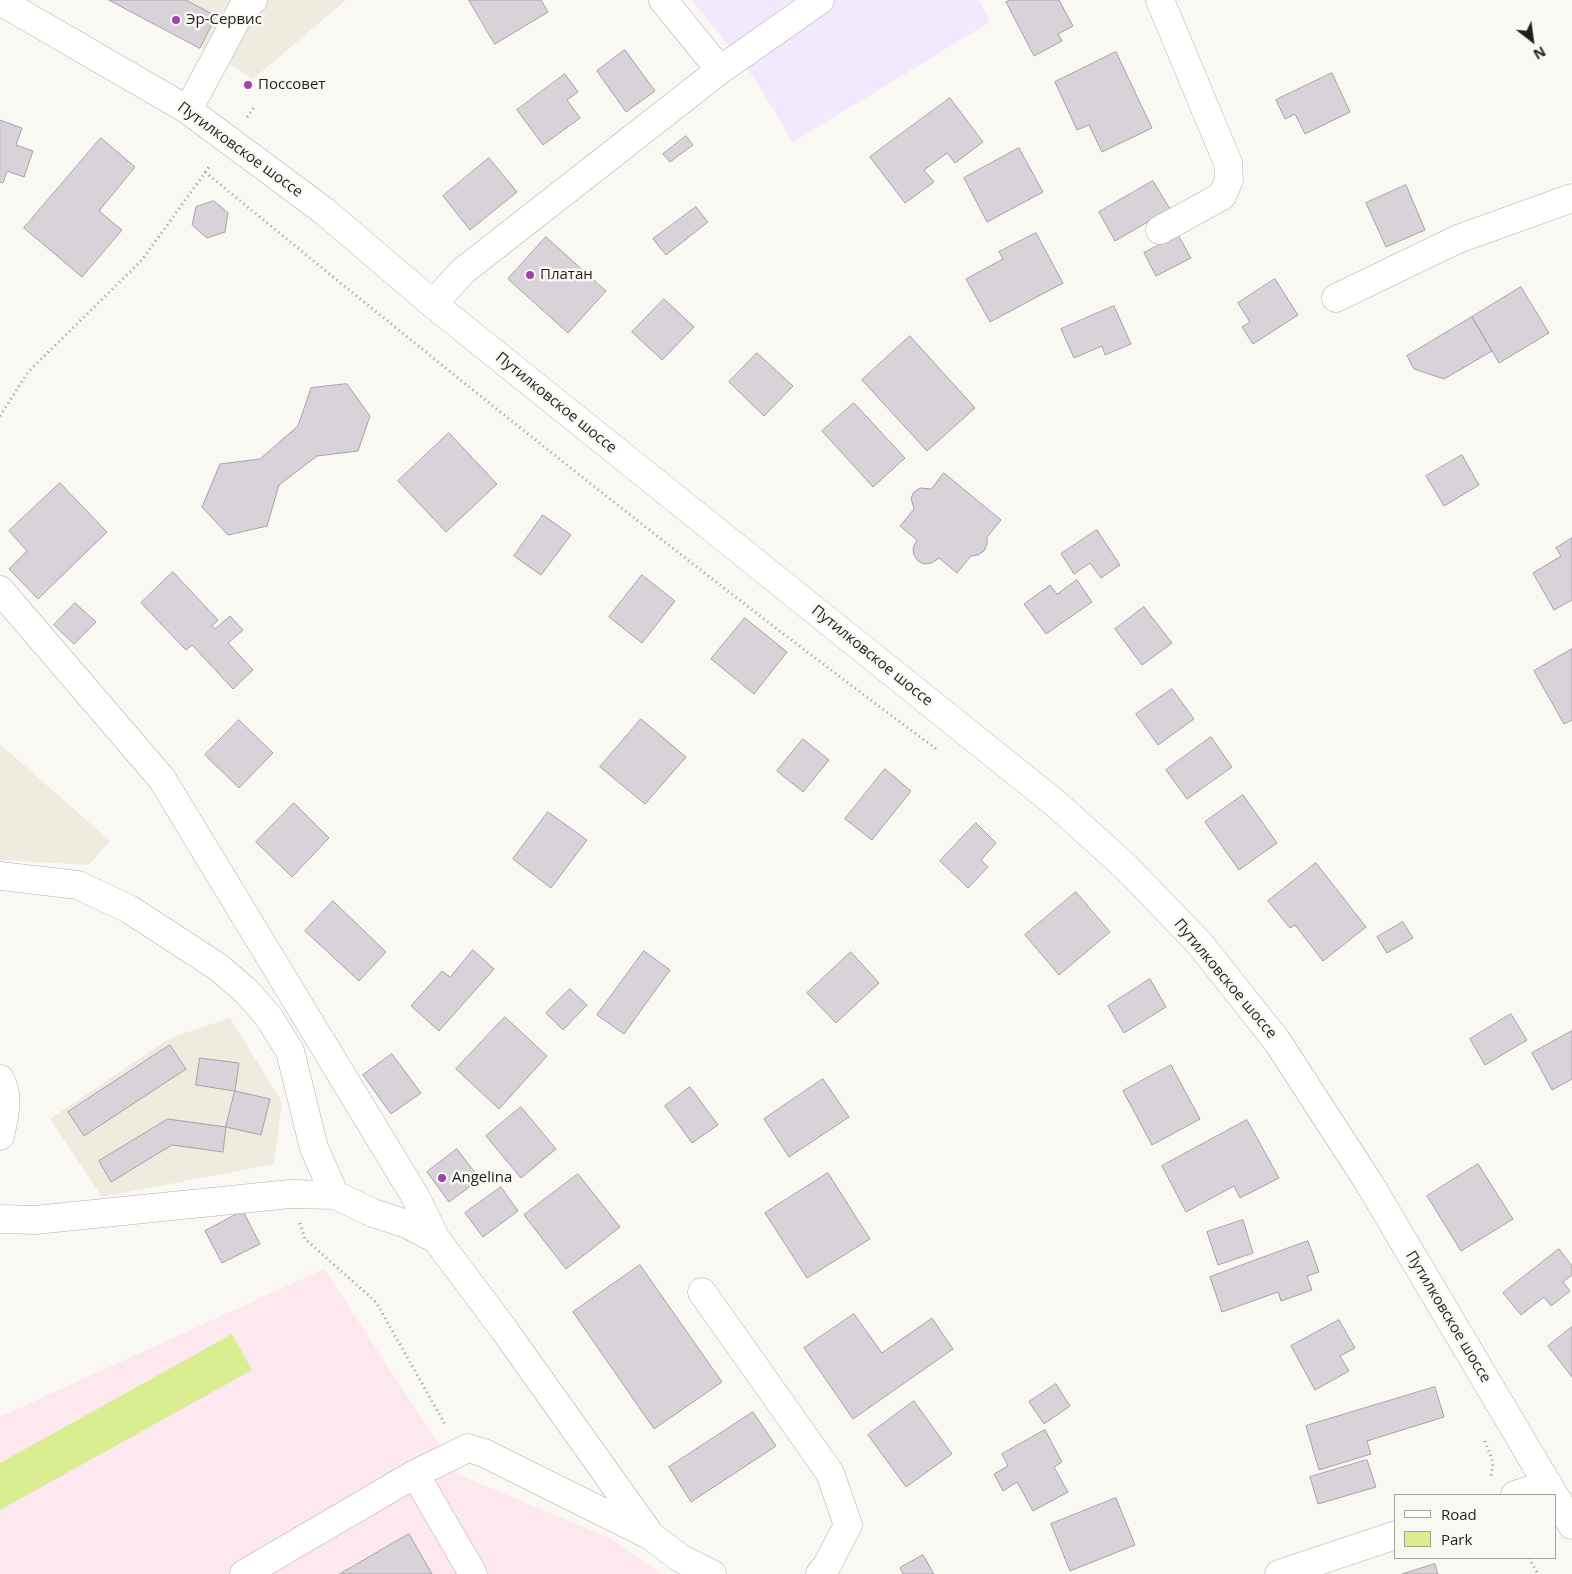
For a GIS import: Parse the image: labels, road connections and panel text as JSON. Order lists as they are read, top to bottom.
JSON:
{
  "streets": {
    "main road": ["Путилковское шоссе"]
  },
  "places": [
    "Эр-Сервис",
    "Поссовет",
    "Платан",
    "Angelina"
  ],
  "legend": ["Road", "Park"],
  "north": "bottom right"
}
